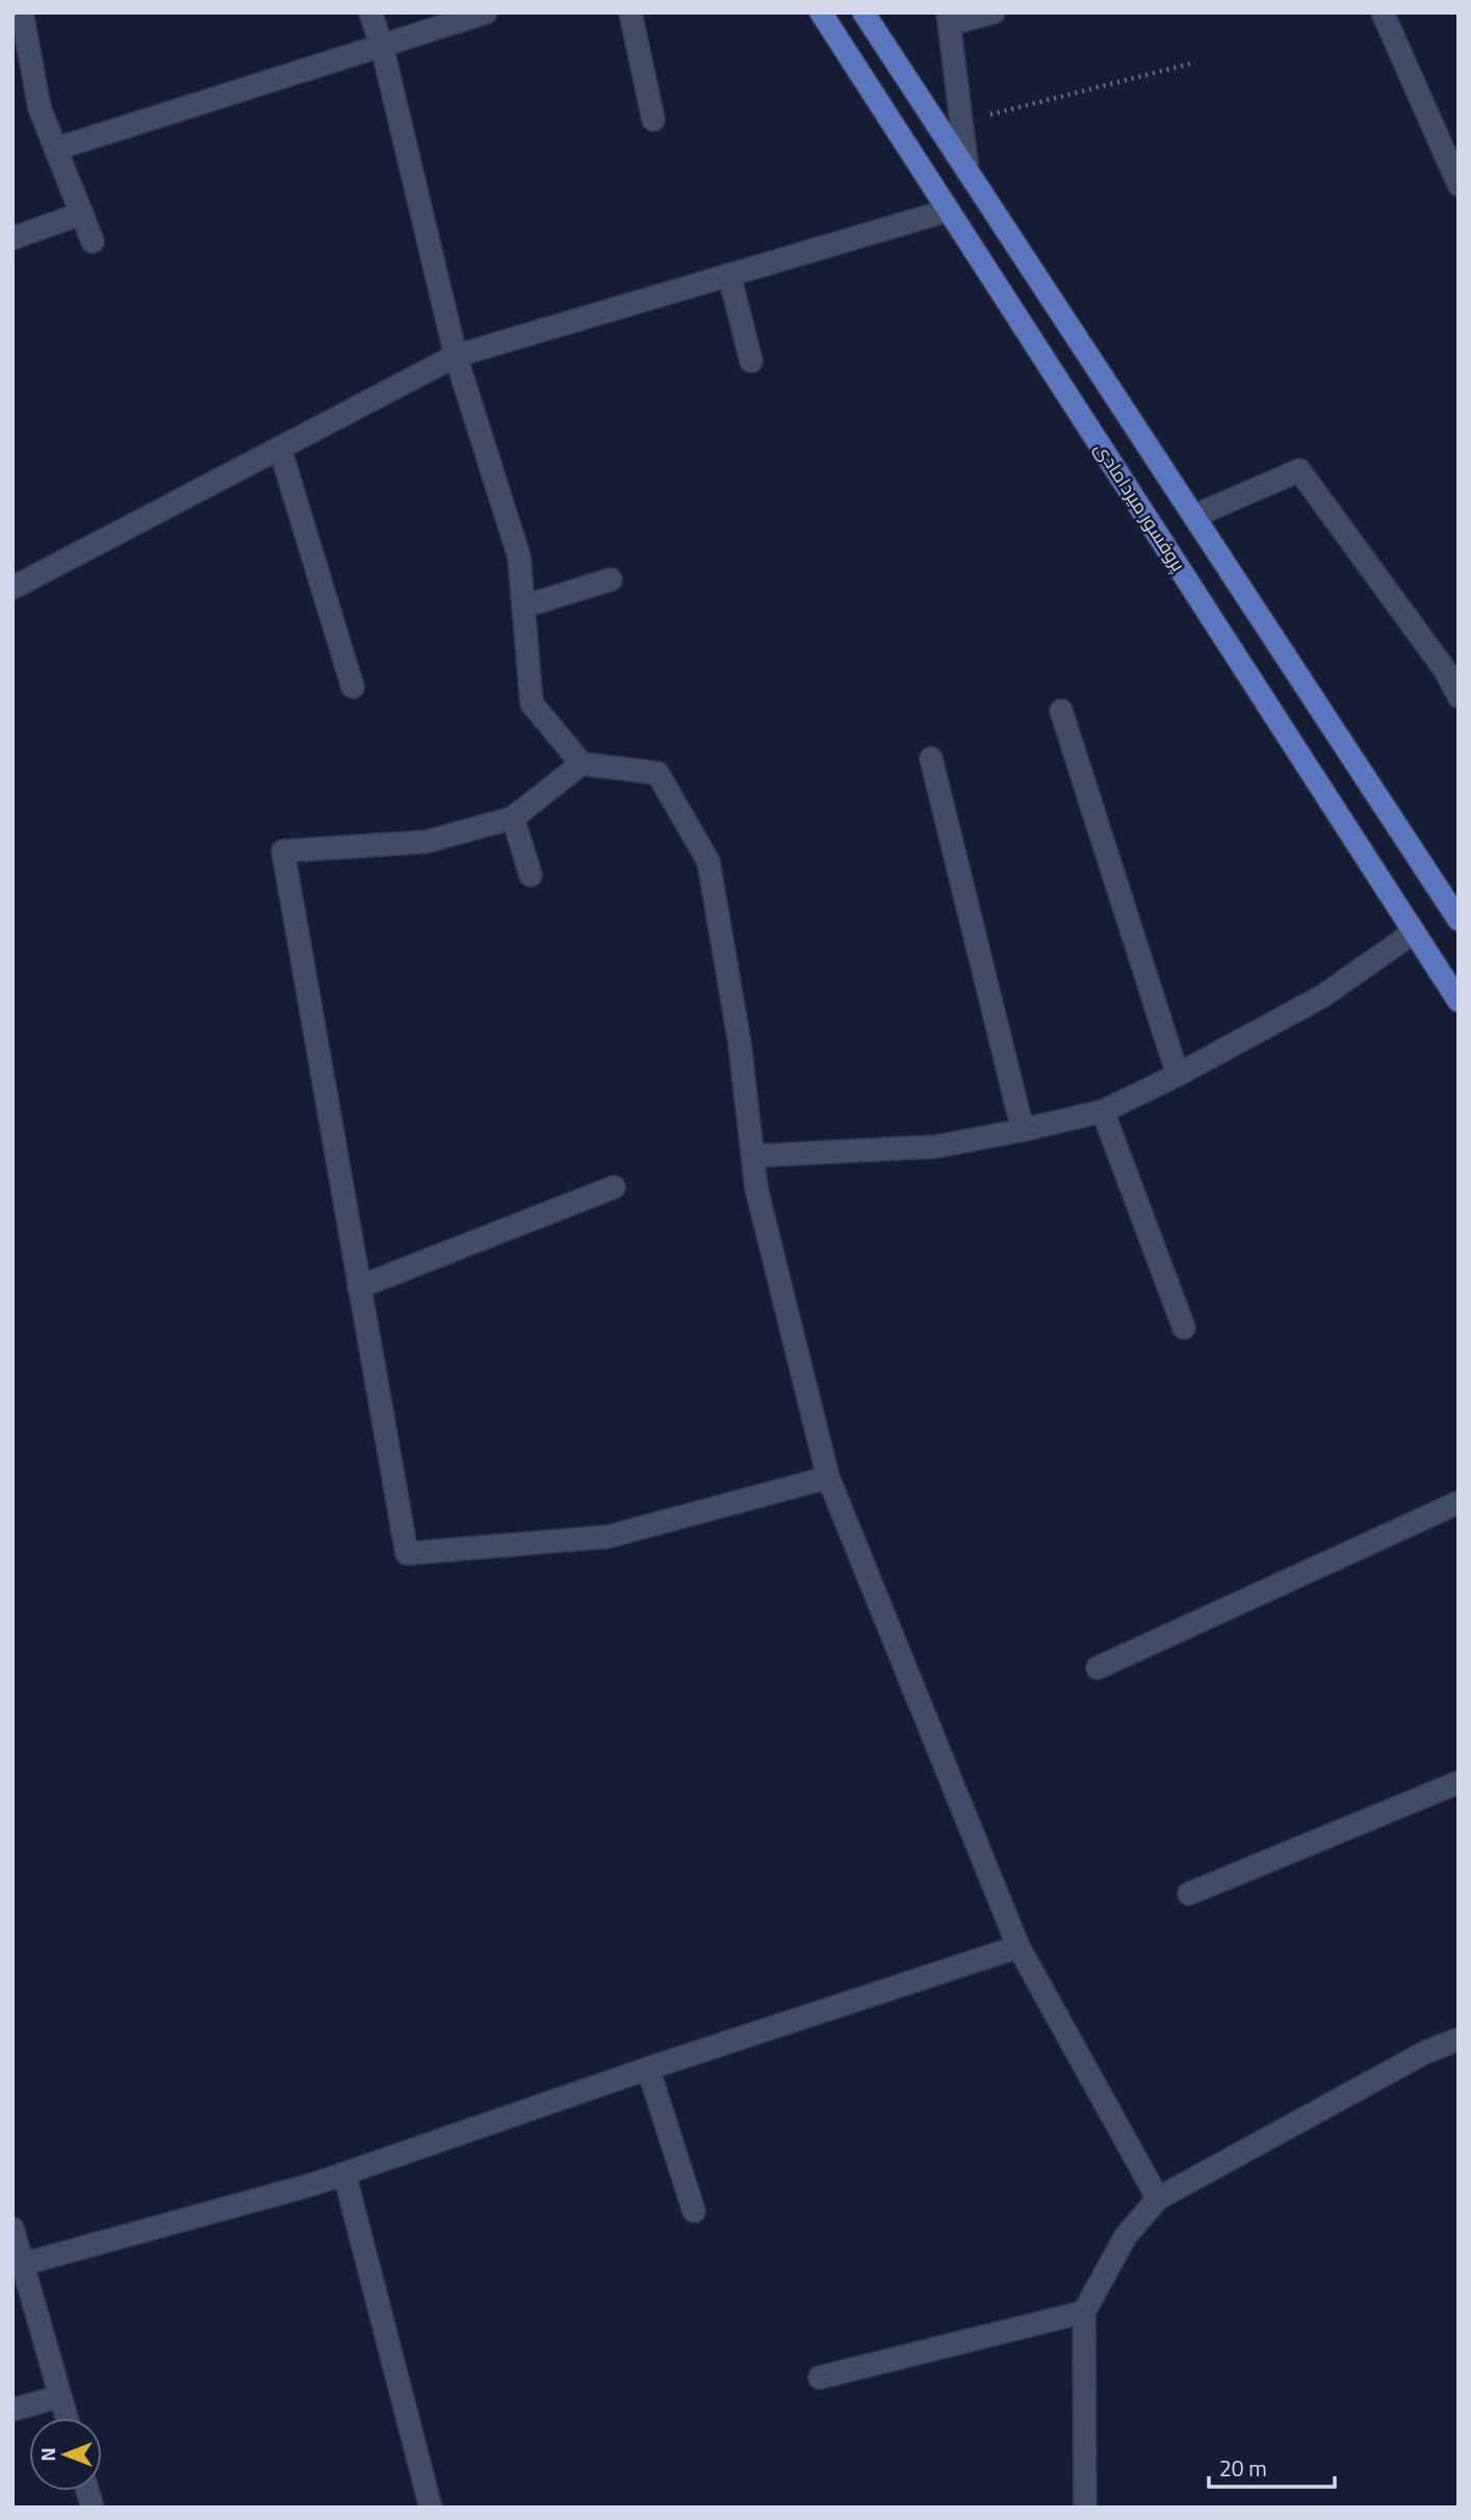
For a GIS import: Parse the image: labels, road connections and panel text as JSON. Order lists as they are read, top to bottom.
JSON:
{
  "streets": {
    "main road": ["پروفسور میردامادی"]
  },
  "scale_bar": "20 m",
  "north": "left"
}
